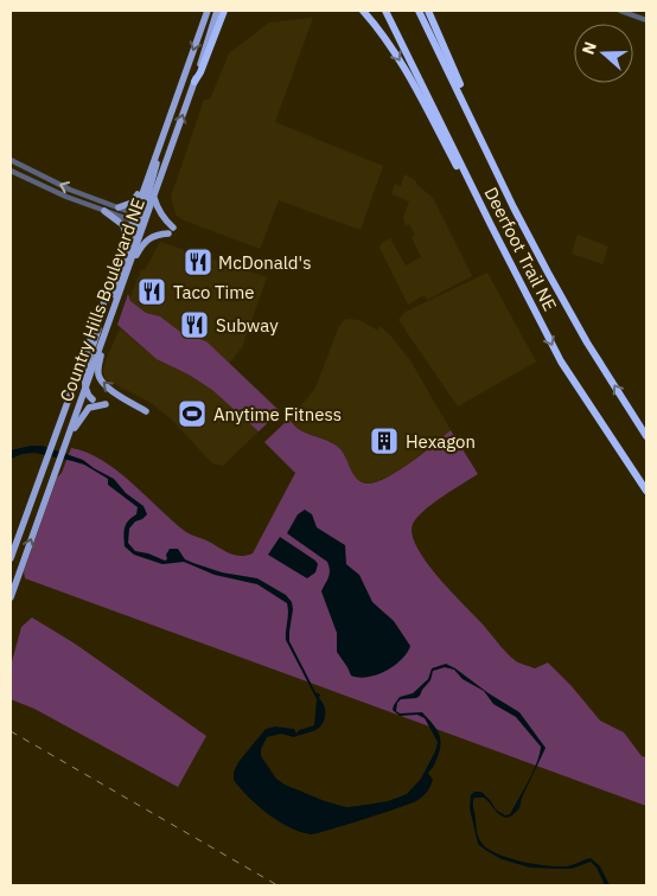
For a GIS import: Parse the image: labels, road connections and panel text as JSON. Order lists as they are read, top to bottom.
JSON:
{
  "streets": {
    "highway": ["Deerfoot Trail NE"],
    "main road": ["Country Hills Boulevard NE"]
  },
  "places": {
    "restaurant": ["McDonald's", "Taco Time", "Subway"],
    "sports": ["Anytime Fitness"],
    "building": ["Hexagon"]
  },
  "north": "left"
}
